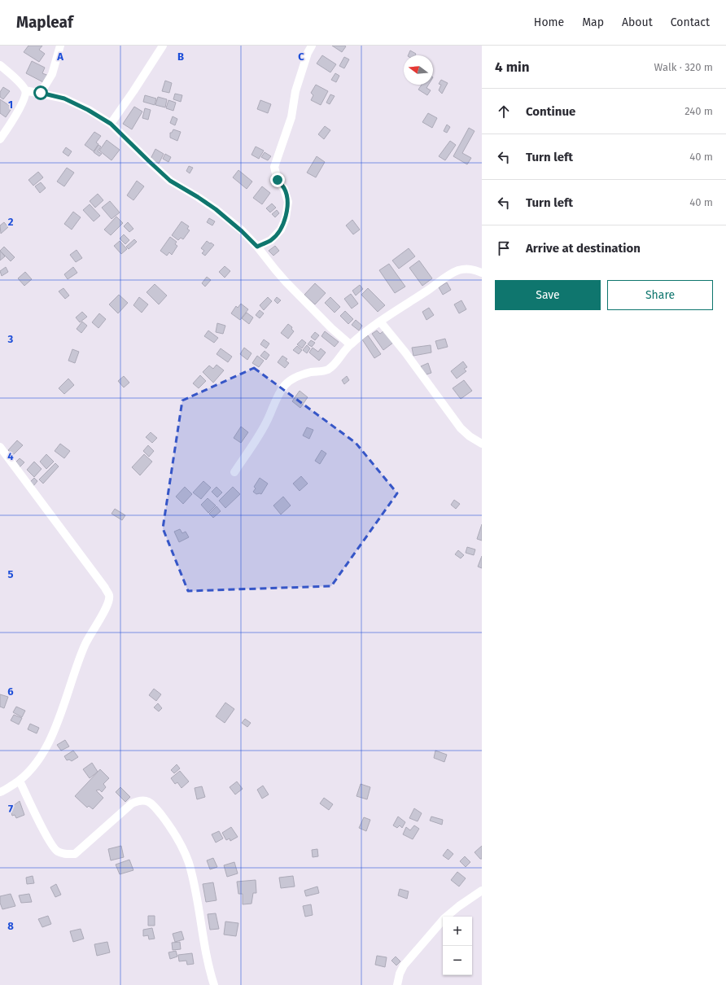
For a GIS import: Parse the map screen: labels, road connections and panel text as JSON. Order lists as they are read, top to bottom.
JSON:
{
  "north": "left",
  "page": {
    "header": "Mapleaf",
    "nav": [
      "Home",
      "Map",
      "About",
      "Contact"
    ],
    "heading": ["4 min", "Walk · 320 m"],
    "list": [
      ["Continue", "240 m"],
      ["Turn left", "40 m"],
      ["Turn left", "40 m"],
      "Arrive at destination"
    ],
    "buttons": ["Save", "Share"],
    "map_buttons": ["+", "−"]
  },
  "grid": {
    "columns": ["A", "B", "C"],
    "rows": [
      "1",
      "2",
      "3",
      "4",
      "5",
      "6",
      "7",
      "8"
    ]
  }
}
